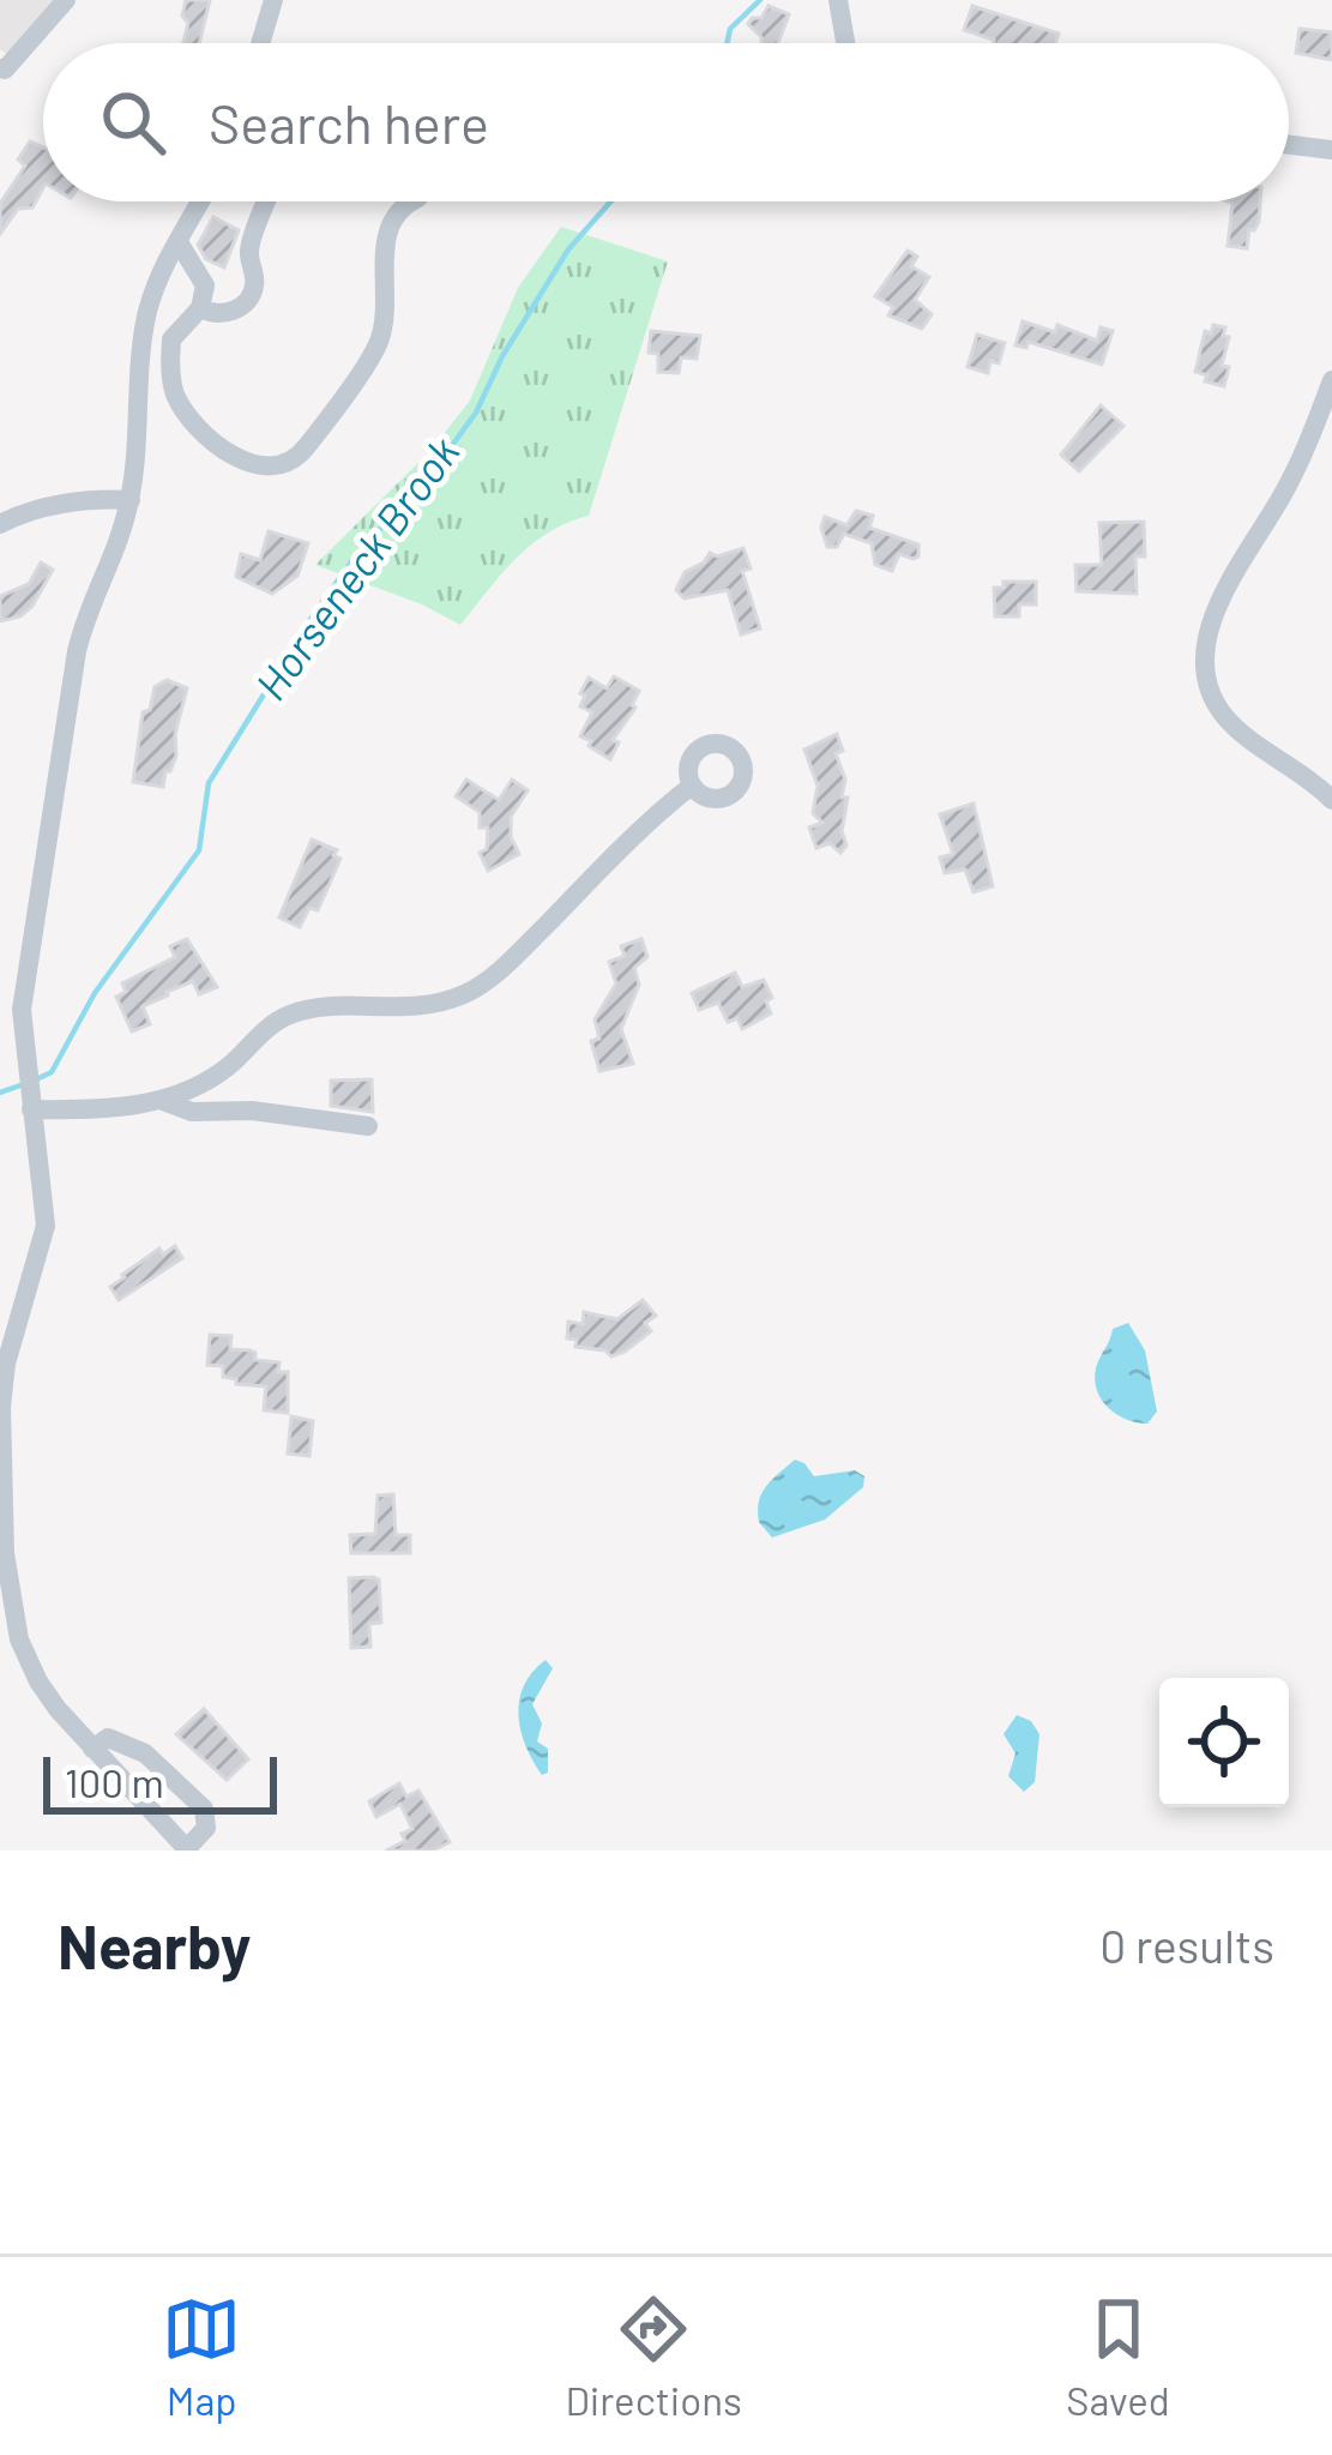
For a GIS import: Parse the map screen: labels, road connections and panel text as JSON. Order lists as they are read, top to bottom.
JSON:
{
  "water": ["Horseneck Brook"],
  "scale_bar": "100 m",
  "page": {
    "search": "Search here",
    "scale": "100 m",
    "heading": ["Nearby", "0 results"],
    "nav": ["Map", "Directions", "Saved"]
  }
}
